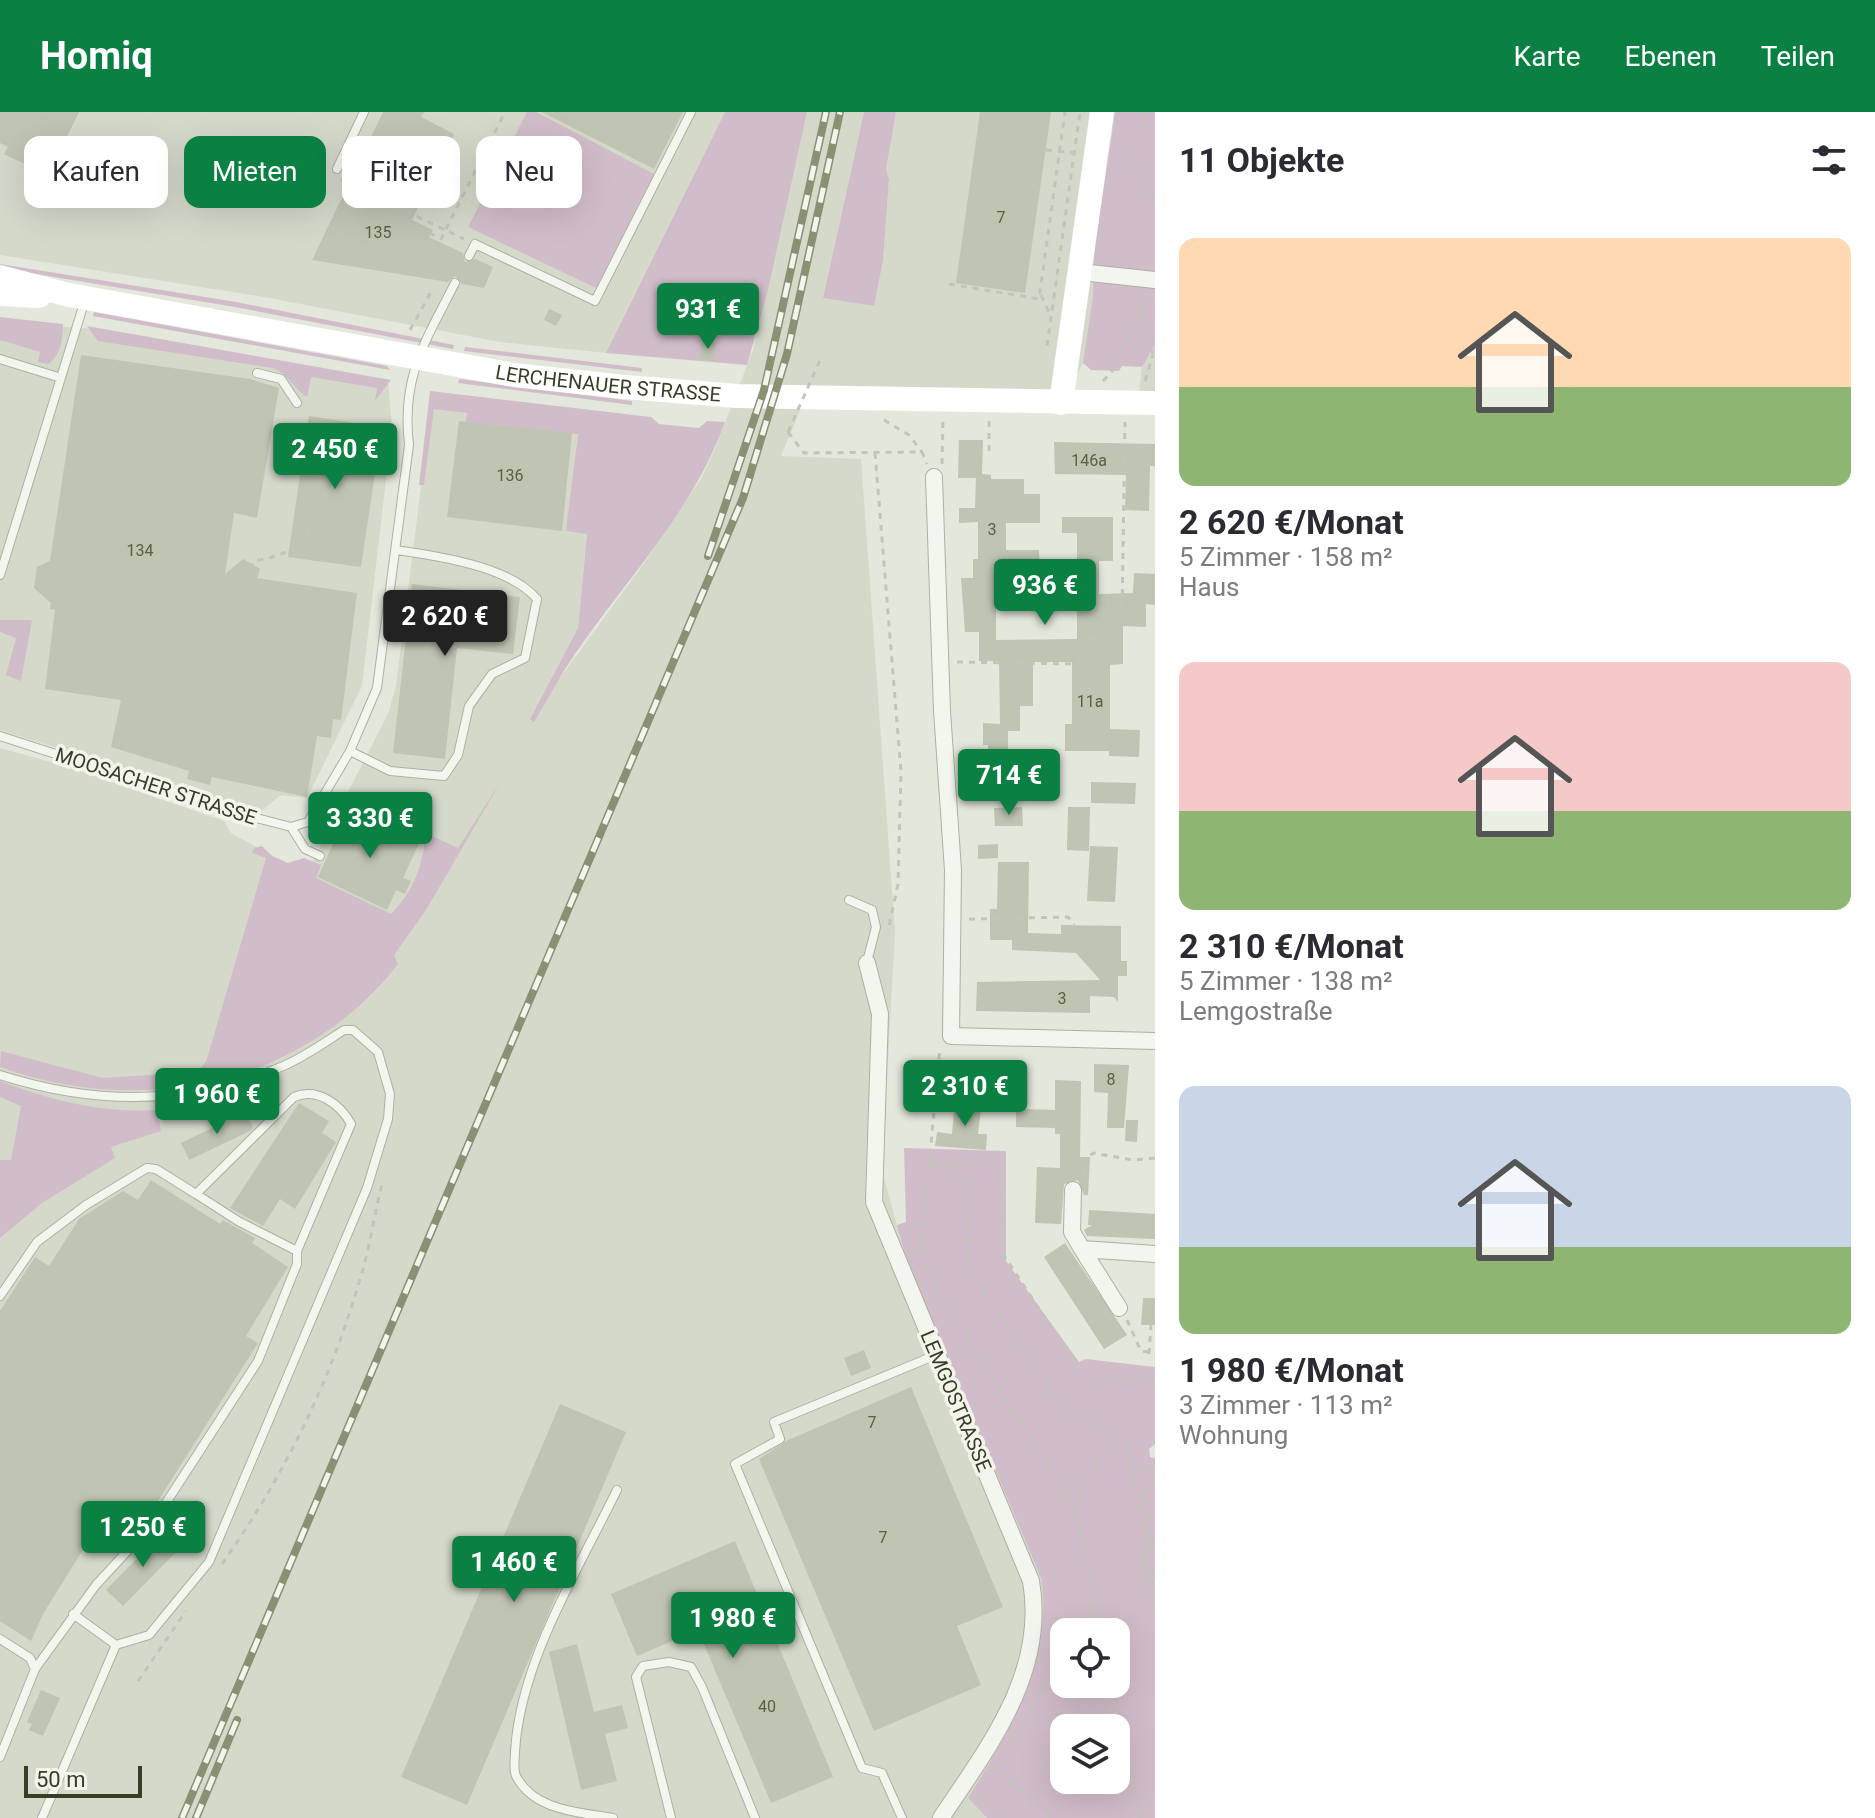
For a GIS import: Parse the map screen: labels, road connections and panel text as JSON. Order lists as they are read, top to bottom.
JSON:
{
  "streets": {
    "main road": ["LERCHENAUER STRASSE"],
    "street": ["LEMGOSTRASSE"],
    "lane": ["MOOSACHER STRASSE"]
  },
  "house_numbers": [
    "7",
    "135",
    "146a",
    "136",
    "3",
    "134",
    "11a",
    "3",
    "8",
    "7",
    "7",
    "40"
  ],
  "scale_bar": "50 m",
  "page": {
    "header": "Homiq",
    "nav": ["Karte", "Ebenen", "Teilen"],
    "heading": "11 Objekte",
    "chip": [
      "Kaufen",
      "Mieten",
      "Filter",
      "Neu"
    ],
    "list": [
      {
        "name": "2 620 €/Monat",
        "note": "5 Zimmer · 158 m² · Haus"
      },
      {
        "name": "2 310 €/Monat",
        "note": "5 Zimmer · 138 m² · Lemgostraße"
      },
      {
        "name": "1 980 €/Monat",
        "note": "3 Zimmer · 113 m² · Wohnung"
      }
    ],
    "price": [
      "931 €",
      "2 450 €",
      "936 €",
      "2 620 €",
      "714 €",
      "3 330 €",
      "2 310 €",
      "1 960 €",
      "1 250 €",
      "1 460 €",
      "1 980 €"
    ],
    "scale": "50 m"
  }
}
